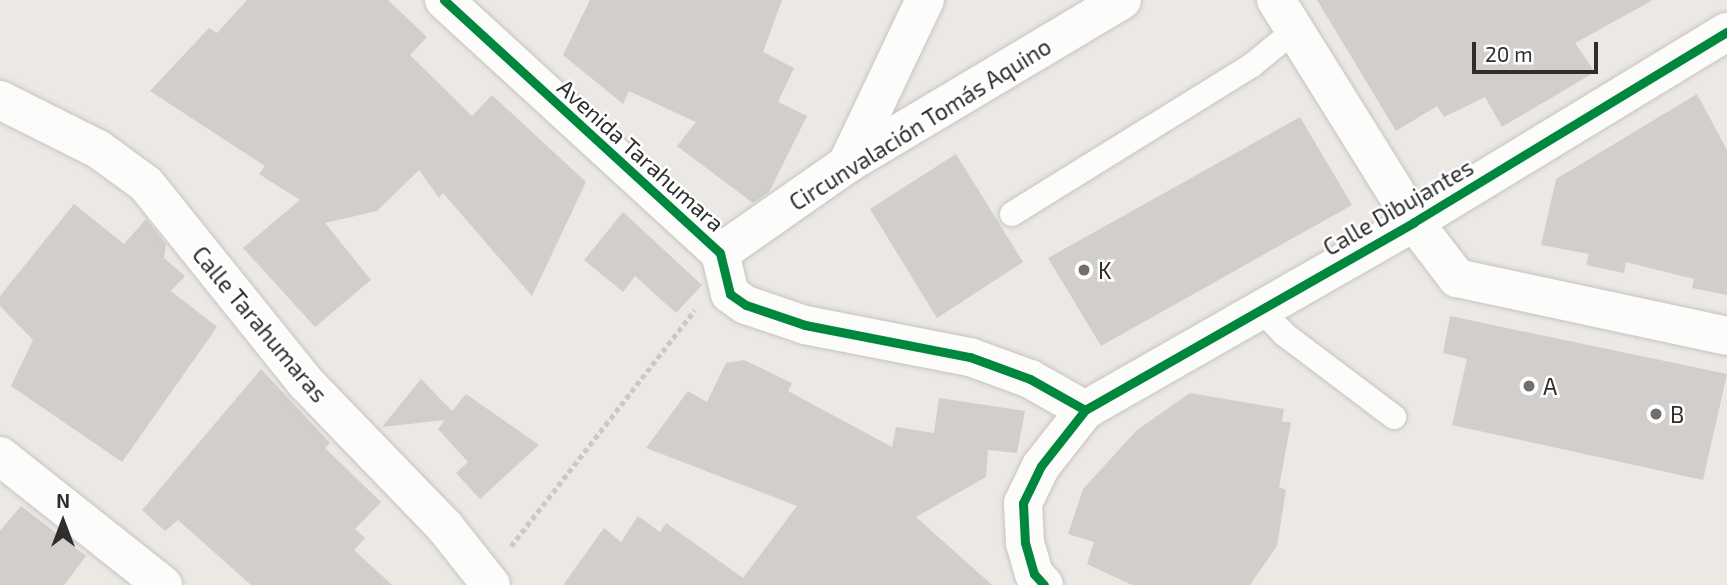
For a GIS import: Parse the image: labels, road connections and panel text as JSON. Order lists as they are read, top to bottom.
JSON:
{
  "streets": {
    "street": [
      "Circunvalación Tomás Aquino",
      "Avenida Tarahumara",
      "Calle Dibujantes",
      "Calle Tarahumaras"
    ]
  },
  "crossings": [
    ["Circunvalación Tomás Aquino", "Avenida Tarahumara"],
    ["Avenida Tarahumara", "Calle Dibujantes"]
  ],
  "places": ["K", "A", "B"],
  "scale_bar": "20 m",
  "north": "top"
}
